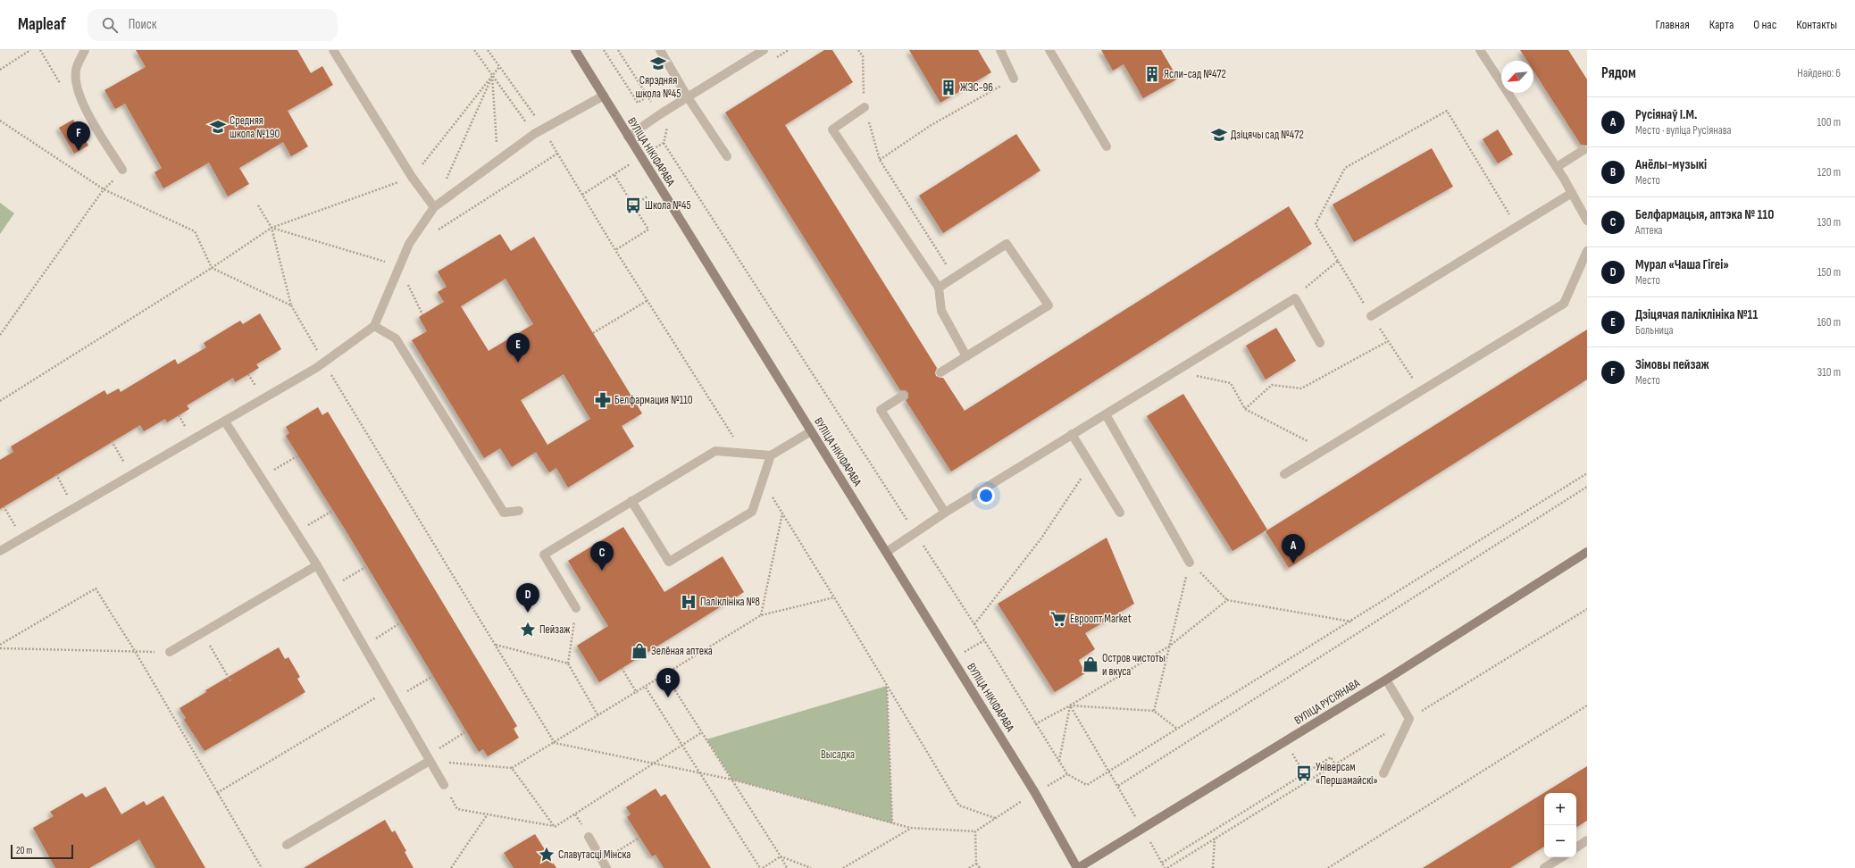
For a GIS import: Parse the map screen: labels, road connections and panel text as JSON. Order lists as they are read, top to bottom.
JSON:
{
  "streets": {
    "main road": ["ВУЛІЦА НІКІФАРАВА", "ВУЛІЦА РУСІЯНАВА"]
  },
  "crossings": [
    ["ВУЛІЦА НІКІФАРАВА", "ВУЛІЦА РУСІЯНАВА"]
  ],
  "parks": ["Высадка"],
  "places": {
    "school or university": ["Сярэдняя школа №45", "Средняя школа №190", "Дзіцячы сад №472"],
    "building": ["Ясли-сад №472", "ЖЭС-96"],
    "bus stop": ["Школа №45", "Універсам «Першамайскі»"],
    "pharmacy": ["Белфармация №110"],
    "hospital": ["Паліклініка №8"],
    "supermarket": ["Евроопт Market"],
    "place": ["Пейзаж", "Славутасці Мінска"],
    "shop": ["Зелёная аптека", "Остров чистоты и вкуса"]
  },
  "scale_bar": "20 m",
  "north": "bottom left",
  "page": {
    "header": "Mapleaf",
    "search": "Поиск",
    "nav": [
      "Главная",
      "Карта",
      "О нас",
      "Контакты"
    ],
    "heading": ["Рядом", "Найдено: 6"],
    "list": [
      {
        "mark": "A",
        "name": "Русіянаў І.М.",
        "note": "Место · вуліца Русіянава",
        "value": "100 m"
      },
      {
        "mark": "B",
        "name": "Анёлы-музыкі",
        "note": "Место",
        "value": "120 m"
      },
      {
        "mark": "C",
        "name": "Белфармацыя, аптэка № 110",
        "note": "Аптека",
        "value": "130 m"
      },
      {
        "mark": "D",
        "name": "Мурал «Чаша Гігеі»",
        "note": "Место",
        "value": "150 m"
      },
      {
        "mark": "E",
        "name": "Дзіцячая паліклініка №11",
        "note": "Больница",
        "value": "160 m"
      },
      {
        "mark": "F",
        "name": "Зімовы пейзаж",
        "note": "Место",
        "value": "310 m"
      }
    ],
    "pins": [
      "F",
      "E",
      "A",
      "C",
      "D",
      "B"
    ],
    "map_buttons": ["+", "−"],
    "scale": "20 m"
  }
}
